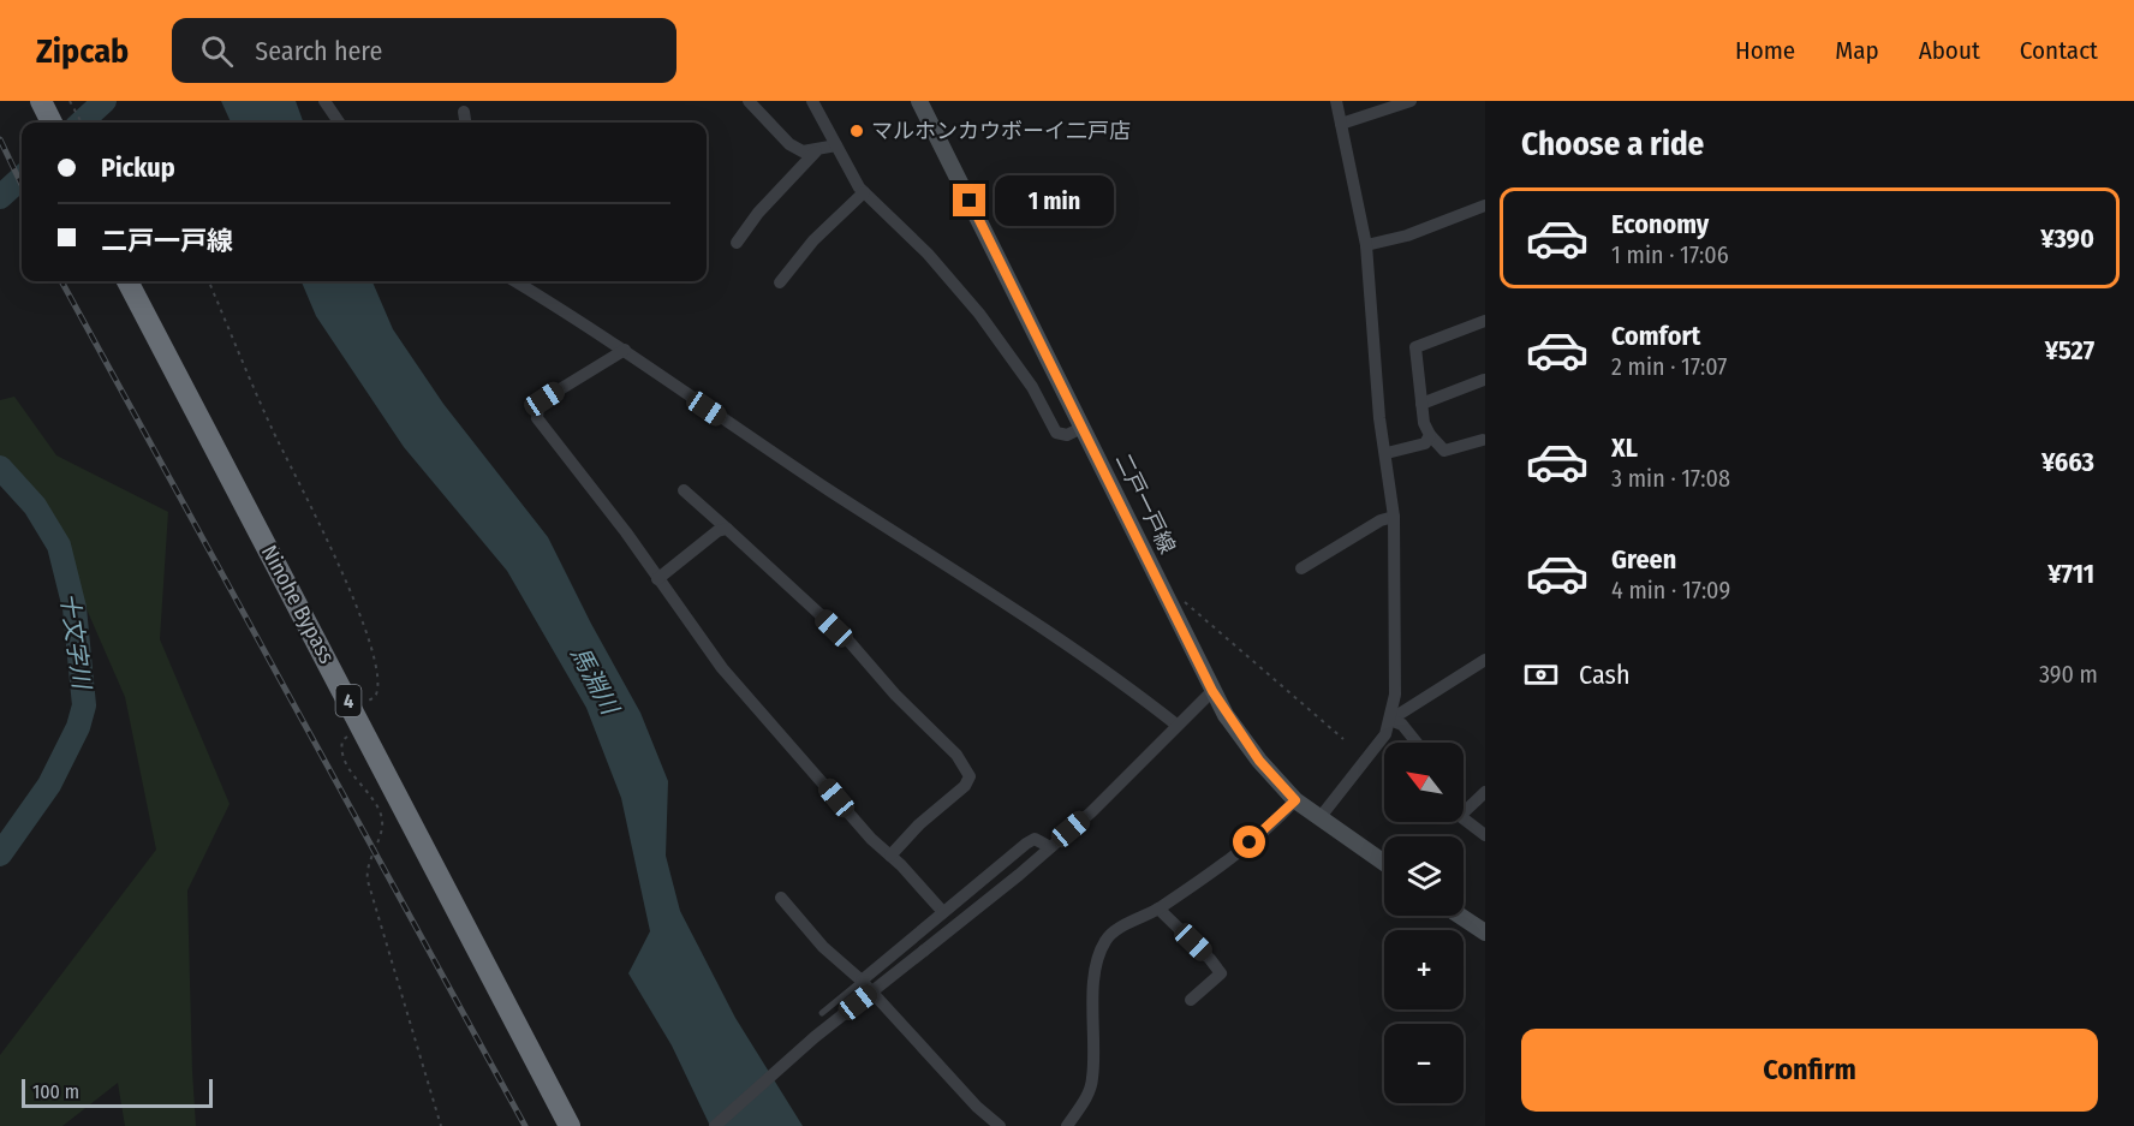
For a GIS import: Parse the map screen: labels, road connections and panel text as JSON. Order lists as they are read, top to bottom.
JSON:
{
  "streets": {
    "highway": ["Ninohe Bypass", "4"],
    "main road": ["二戸一戸線"]
  },
  "water": ["十文字川", "馬淵川"],
  "places": ["マルホンカウボーイ二戸店"],
  "scale_bar": "100 m",
  "north": "top left",
  "page": {
    "header": "Zipcab",
    "search": "Search here",
    "nav": [
      "Home",
      "Map",
      "About",
      "Contact"
    ],
    "heading": "Choose a ride",
    "banner": ["Pickup", "二戸一戸線"],
    "bubble": "1 min",
    "list": [
      {
        "name": "Economy",
        "note": "1 min · 17:06",
        "value": "¥390"
      },
      {
        "name": "Comfort",
        "note": "2 min · 17:07",
        "value": "¥527"
      },
      {
        "name": "XL",
        "note": "3 min · 17:08",
        "value": "¥663"
      },
      {
        "name": "Green",
        "note": "4 min · 17:09",
        "value": "¥711"
      }
    ],
    "pay": ["Cash", "390 m"],
    "map_buttons": ["+", "−"],
    "buttons": "Confirm",
    "scale": "100 m"
  }
}
